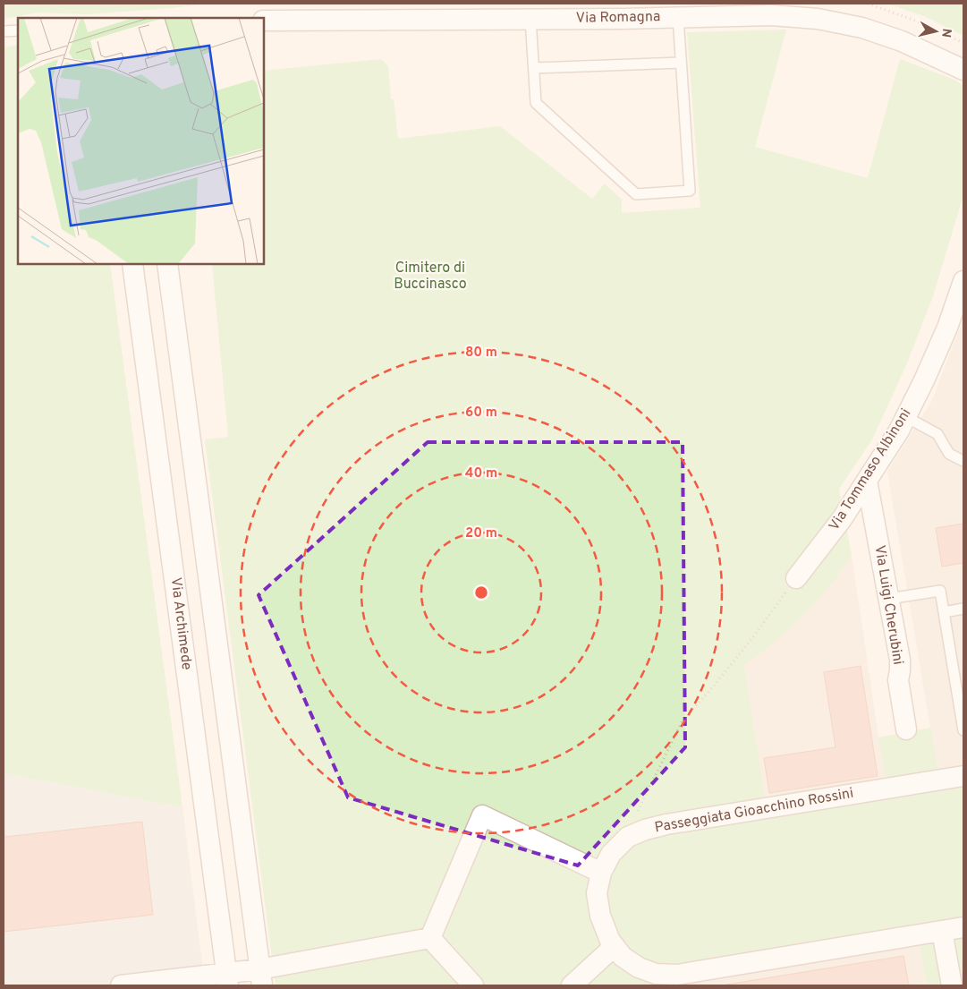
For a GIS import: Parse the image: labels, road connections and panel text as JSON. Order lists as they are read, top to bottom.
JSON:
{
  "streets": {
    "street": [
      "Via Romagna",
      "Via Tommaso Albinoni",
      "Via Luigi Cherubini",
      "Via Archimede",
      "Passeggiata Gioacchino Rossini"
    ]
  },
  "crossings": [
    ["Via Tommaso Albinoni", "Via Luigi Cherubini"]
  ],
  "parks": ["Cimitero di Buccinasco"],
  "north": "right",
  "rings": [
    "80 m",
    "60 m",
    "40 m",
    "20 m"
  ]
}
